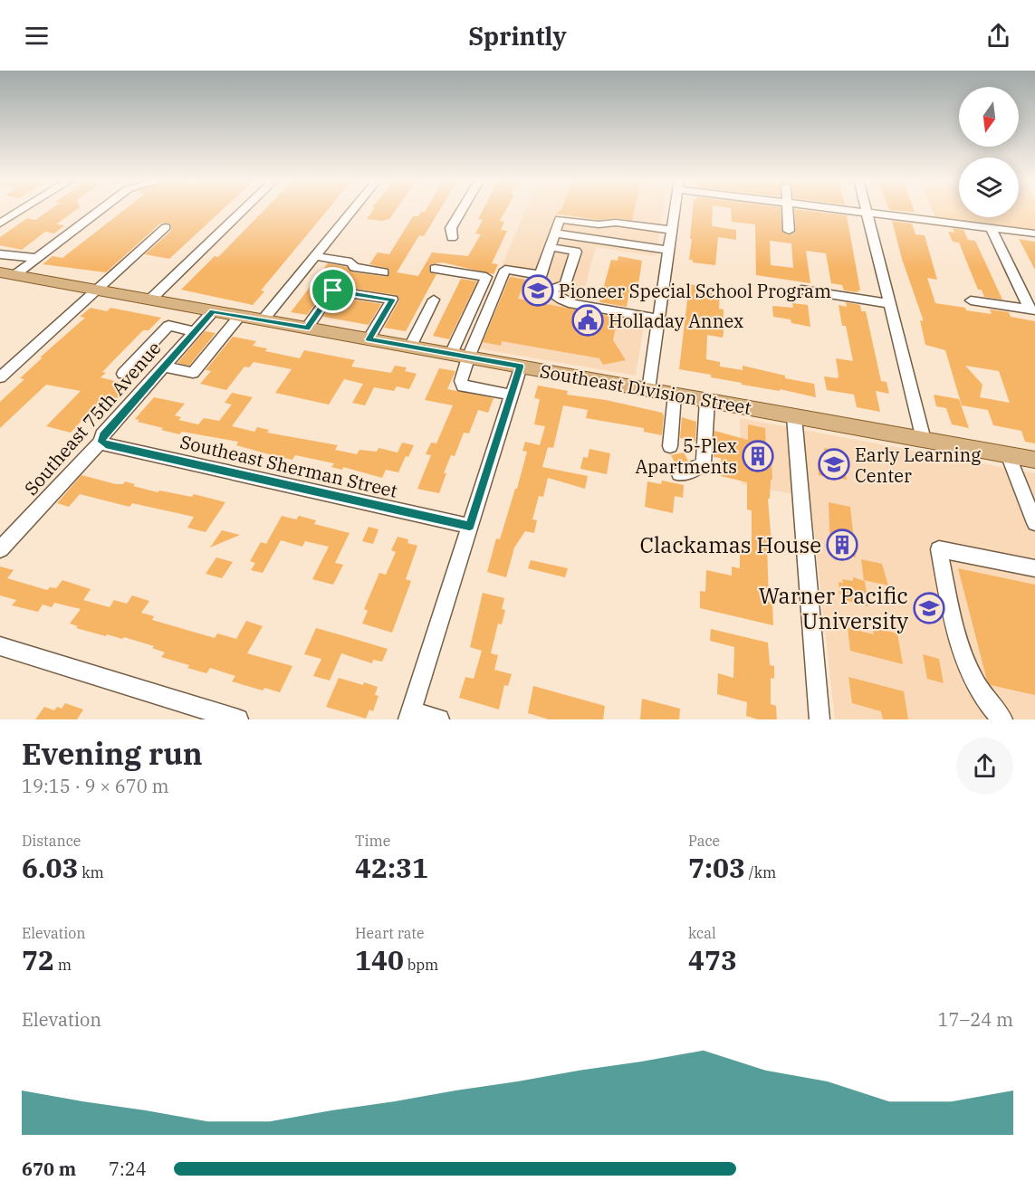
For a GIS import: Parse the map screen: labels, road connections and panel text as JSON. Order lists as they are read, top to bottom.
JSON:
{
  "streets": {
    "main road": ["Southeast Division Street"],
    "street": ["Southeast 75th Avenue", "Southeast Sherman Street"]
  },
  "crossings": [
    ["Southeast Division Street", "Southeast 75th Avenue"],
    ["Southeast 75th Avenue", "Southeast Sherman Street"]
  ],
  "places": {
    "school or university": ["Pioneer Special School Program", "Early Learning Center", "Warner Pacific University"],
    "public building": ["Holladay Annex"],
    "building": ["5-Plex Apartments", "Clackamas House"]
  },
  "north": "bottom",
  "page": {
    "header": "Sprintly",
    "heading": ["Evening run", "19:15 · 9 × 670 m"],
    "stats": [
      ["Distance", "6.03 km"],
      ["Time", "42:31"],
      ["Pace", "7:03 /km"],
      ["Elevation", "72 m"],
      ["Heart rate", "140 bpm"],
      ["kcal", "473"]
    ],
    "chart": ["Elevation", "17–24 m"],
    "list": [
      {
        "name": "670 m",
        "note": "7:24"
      }
    ]
  }
}
